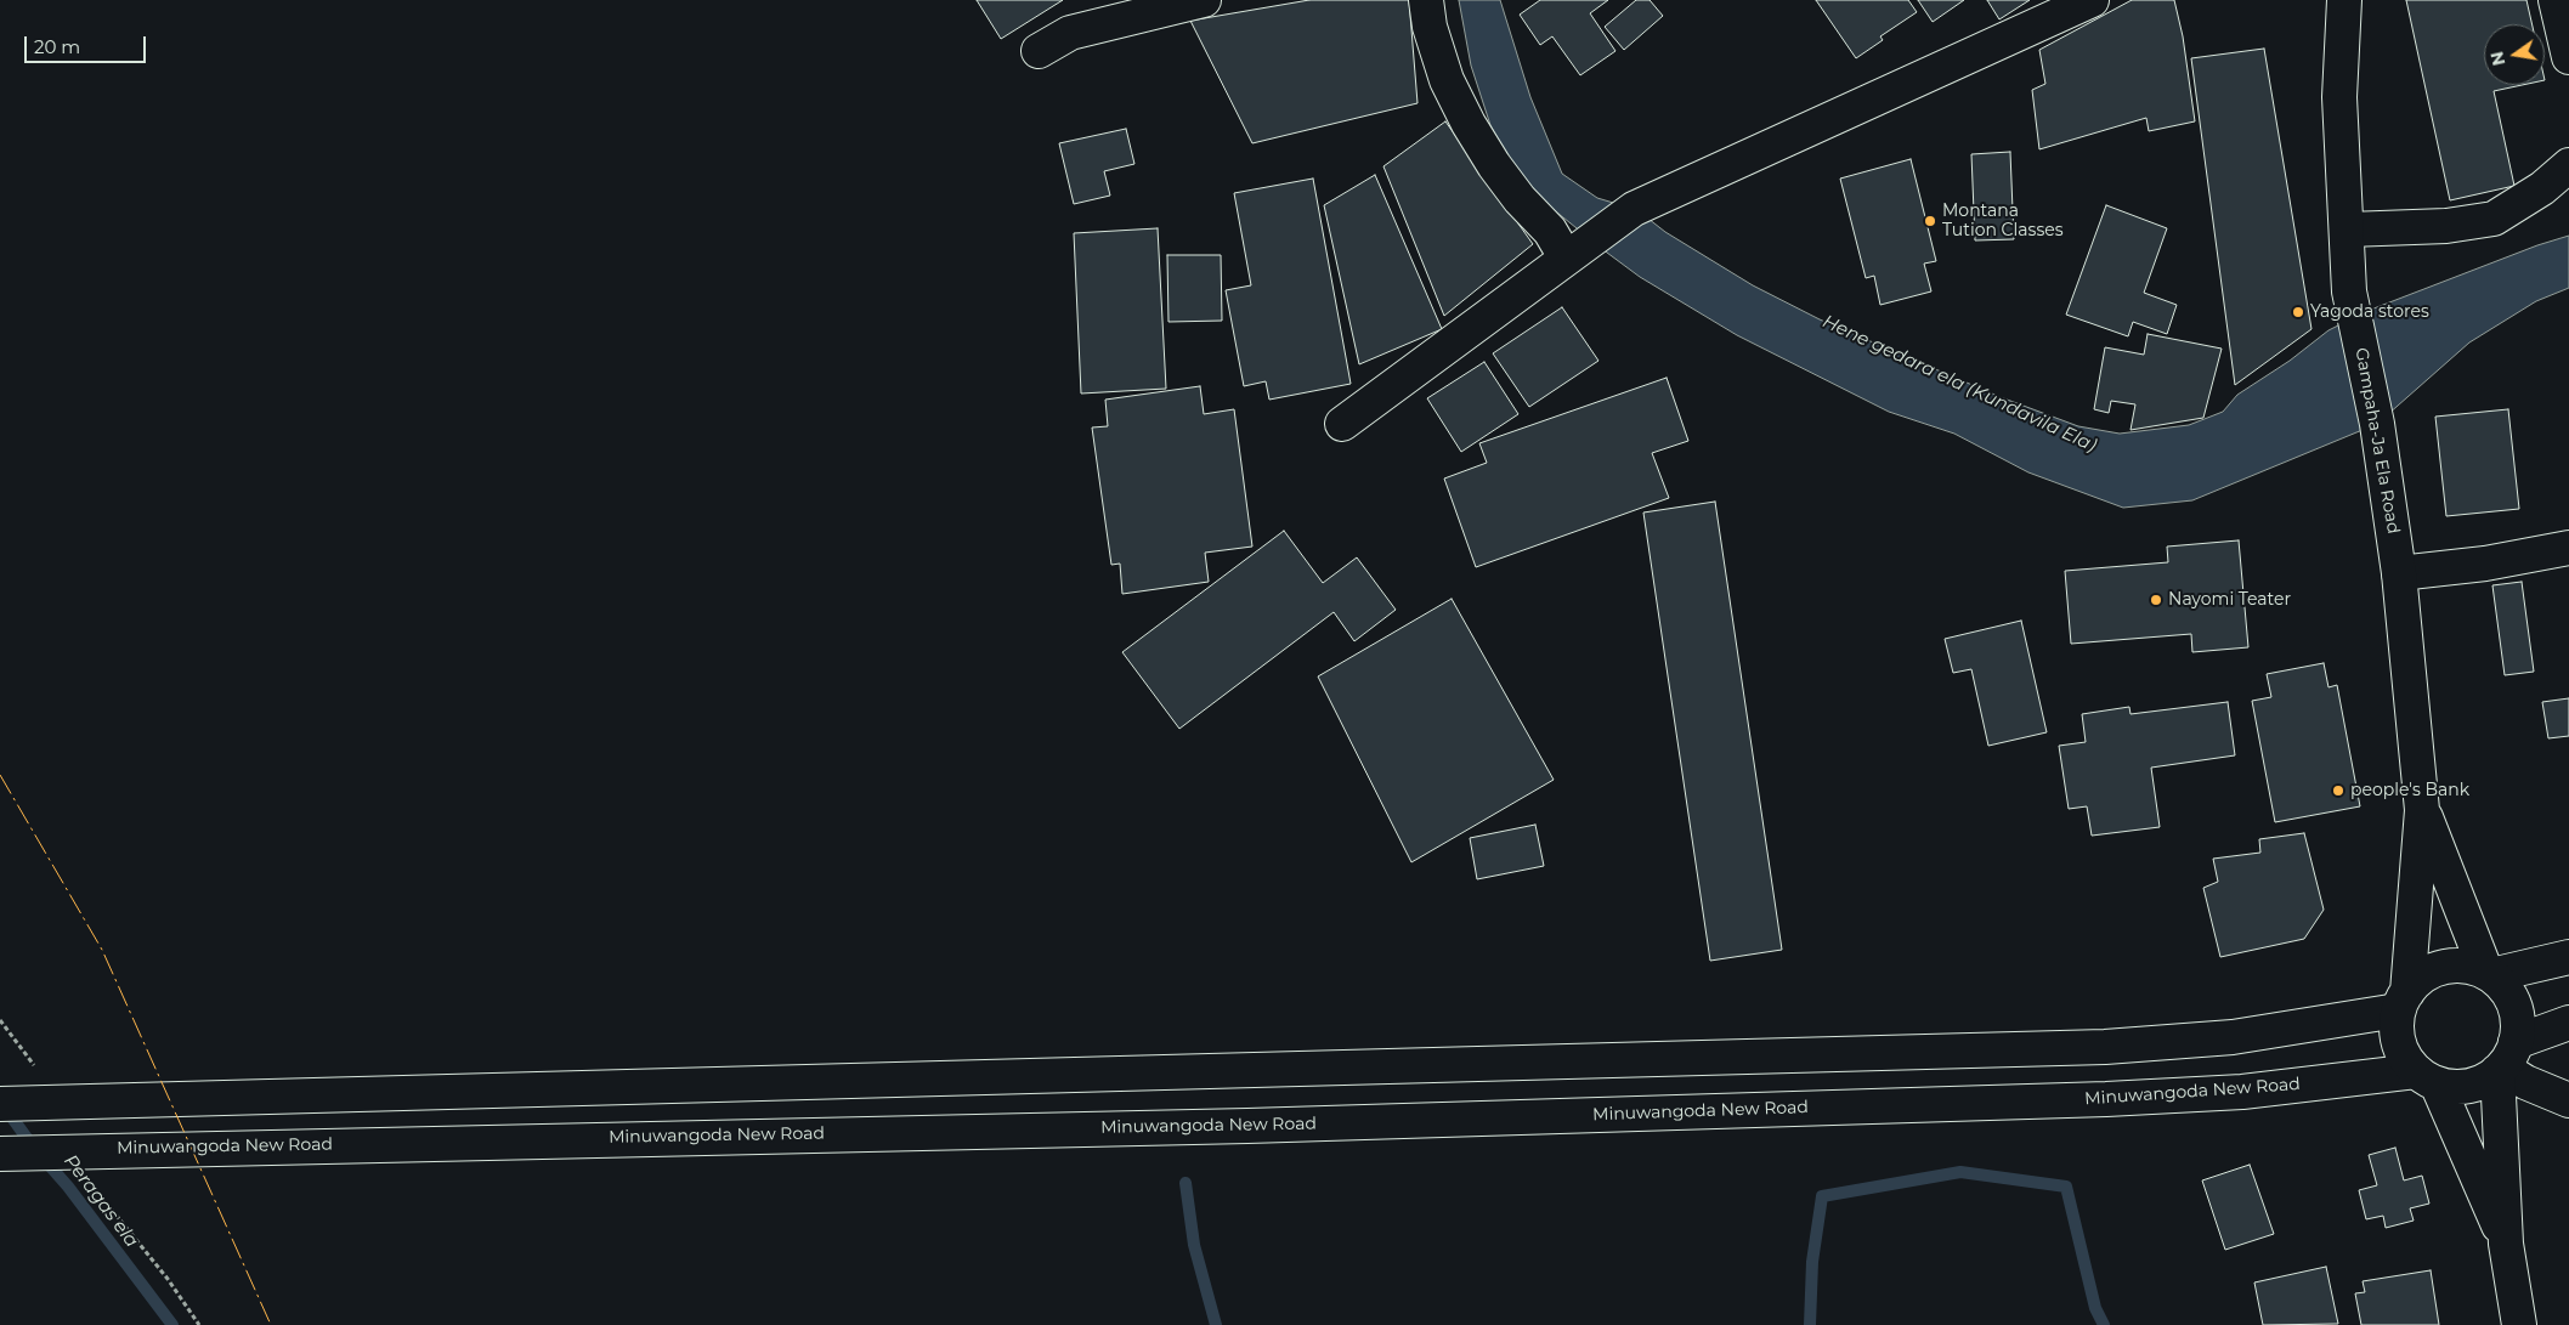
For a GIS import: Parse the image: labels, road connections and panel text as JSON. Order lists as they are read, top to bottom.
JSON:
{
  "streets": {
    "main road": ["Gampaha-Ja Ela Road", "Minuwangoda New Road"]
  },
  "crossings": [
    ["Gampaha-Ja Ela Road", "Minuwangoda New Road"]
  ],
  "water": ["Hene gedara ela (Kundavila Ela)", "Peragas ela"],
  "places": [
    "Montana Tution Classes",
    "Yagoda stores",
    "Nayomi Teater",
    "people's Bank"
  ],
  "scale_bar": "20 m",
  "north": "left"
}
